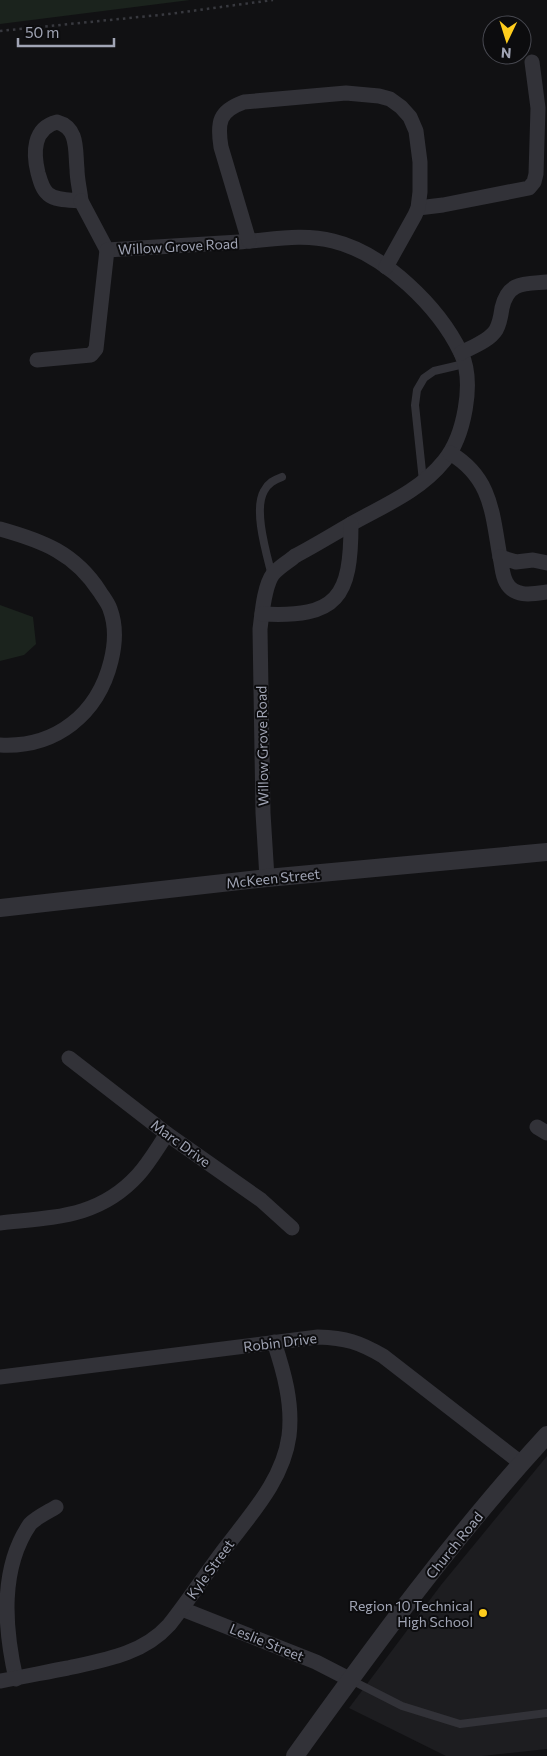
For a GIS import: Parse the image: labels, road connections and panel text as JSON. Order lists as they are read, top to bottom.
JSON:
{
  "streets": {
    "street": [
      "Willow Grove Road",
      "McKeen Street",
      "Marc Drive",
      "Robin Drive",
      "Church Road",
      "Kyle Street",
      "Leslie Street"
    ]
  },
  "crossings": [
    ["Willow Grove Road", "McKeen Street"],
    ["Robin Drive", "Church Road"],
    ["Robin Drive", "Kyle Street"],
    ["Church Road", "Leslie Street"],
    ["Kyle Street", "Leslie Street"]
  ],
  "places": ["Region 10 Technical High School"],
  "scale_bar": "50 m",
  "north": "bottom"
}
